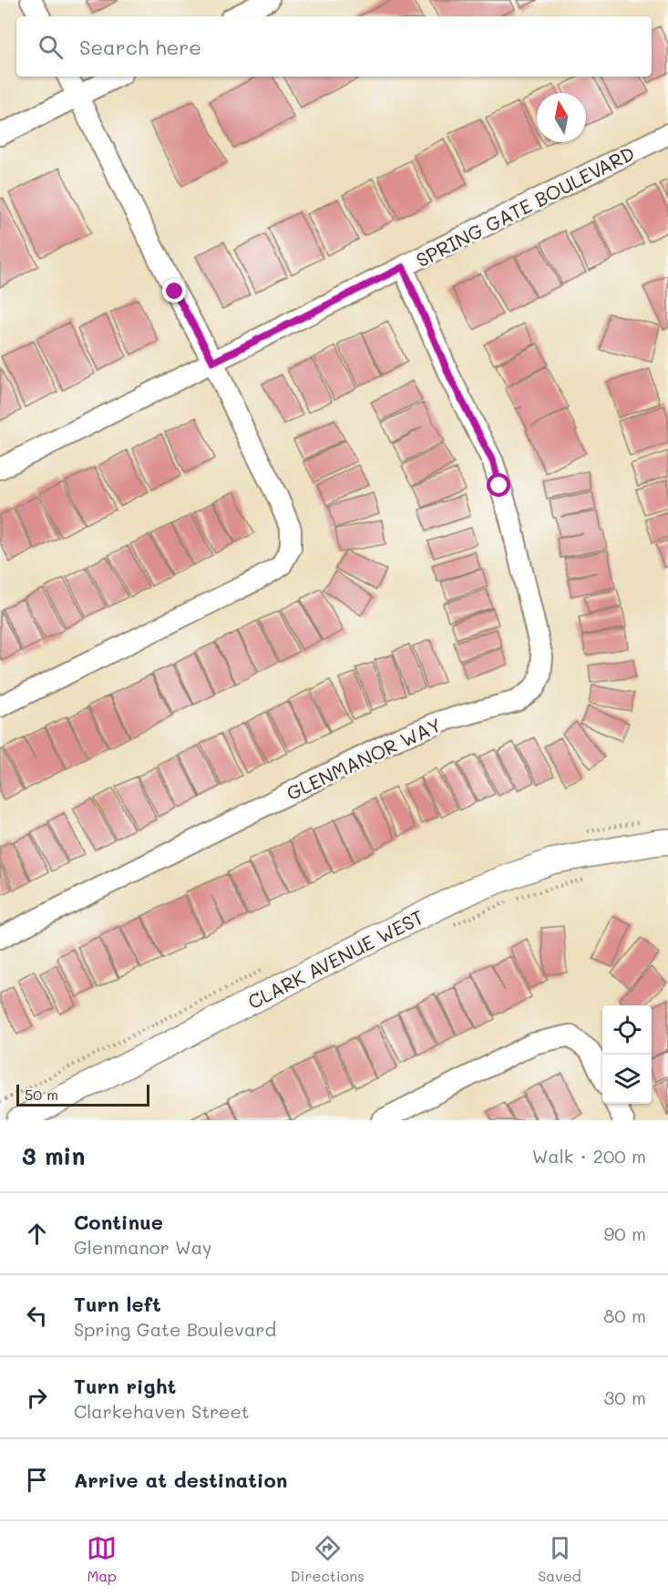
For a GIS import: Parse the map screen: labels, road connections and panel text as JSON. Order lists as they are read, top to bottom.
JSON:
{
  "streets": {
    "street": ["SPRING GATE BOULEVARD", "GLENMANOR WAY", "CLARK AVENUE WEST"]
  },
  "crossings": [
    ["SPRING GATE BOULEVARD", "GLENMANOR WAY"]
  ],
  "scale_bar": "50 m",
  "north": "top",
  "page": {
    "search": "Search here",
    "scale": "50 m",
    "heading": ["3 min", "Walk · 200 m"],
    "list": [
      ["Continue", "Glenmanor Way", "90 m"],
      ["Turn left", "Spring Gate Boulevard", "80 m"],
      ["Turn right", "Clarkehaven Street", "30 m"],
      "Arrive at destination"
    ],
    "nav": ["Map", "Directions", "Saved"]
  }
}
